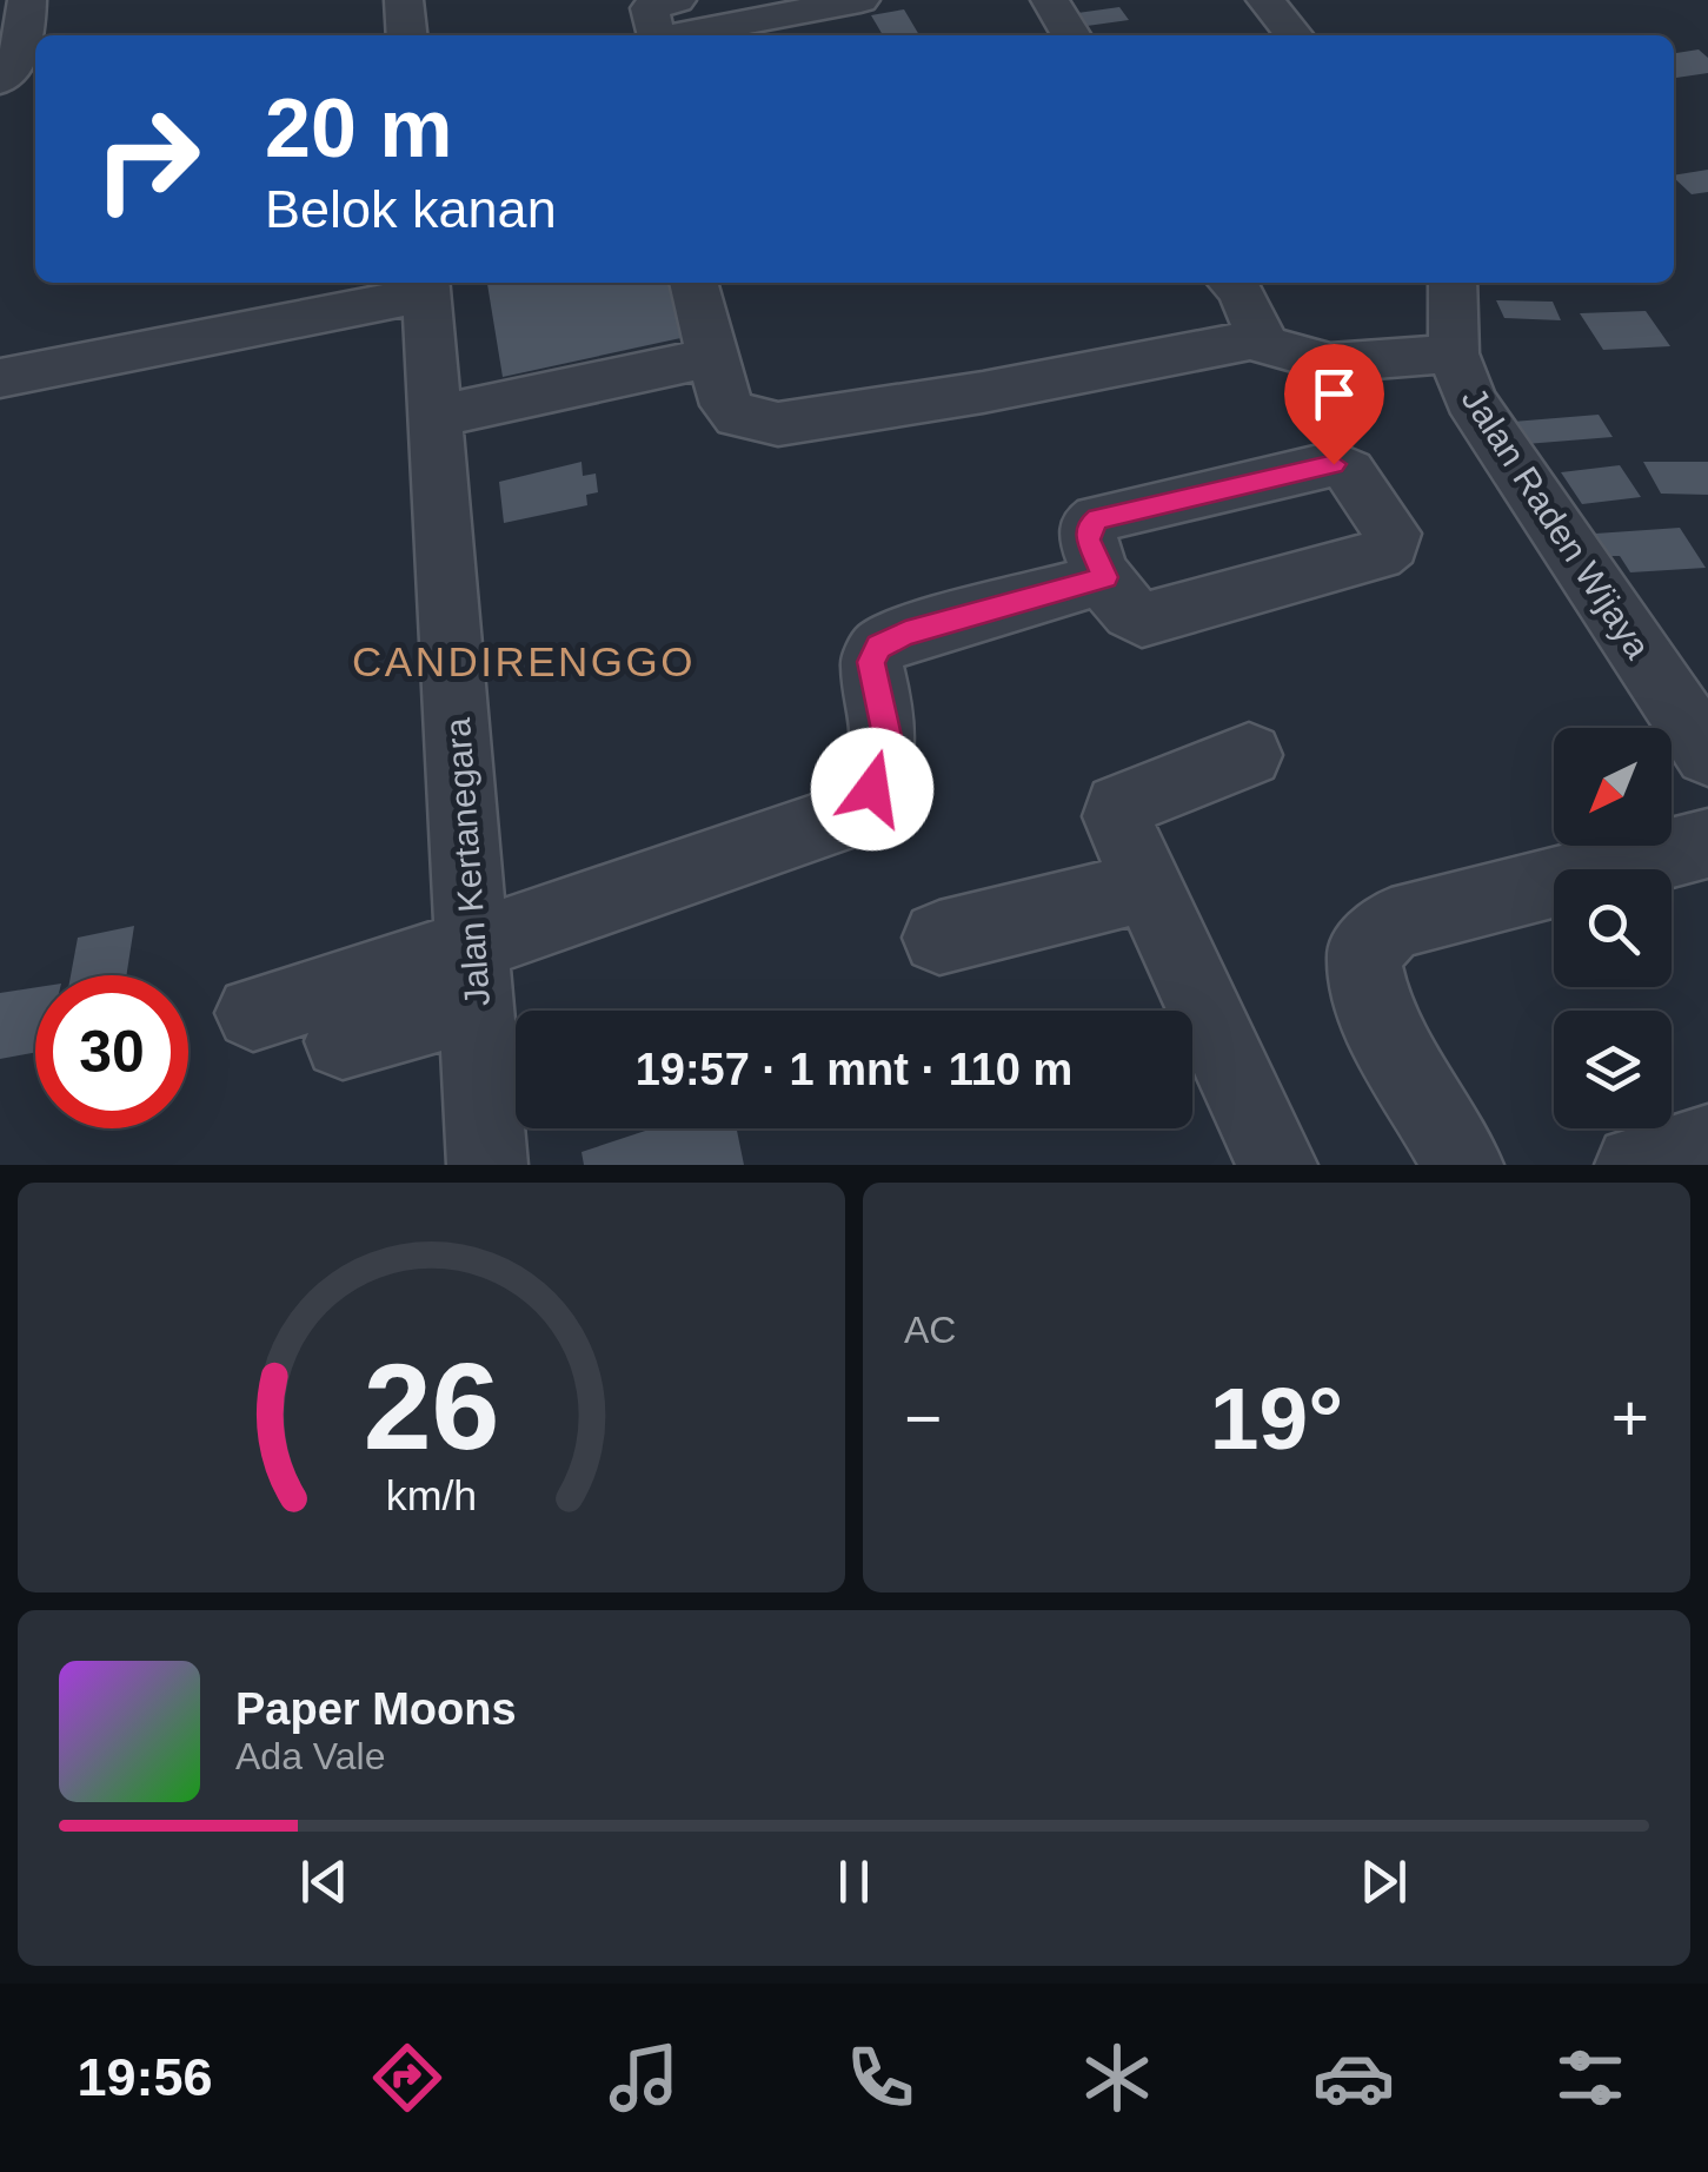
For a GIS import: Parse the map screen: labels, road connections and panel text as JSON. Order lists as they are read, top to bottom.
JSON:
{
  "streets": {
    "street": ["Jalan Raden Wijaya", "Jalan Kertanegara"]
  },
  "districts": ["CANDIRENGGO"],
  "north": "bottom left",
  "page": {
    "turn": ["20 m", "Belok kanan"],
    "limit": "30",
    "trip": "19:57 · 1 mnt · 110 m",
    "tile": "AC",
    "heat": ["−", "19°", "+"],
    "song": ["Paper Moons", "Ada Vale"],
    "tabs": "19:56",
    "gauge": ["26", "km/h"]
  }
}
